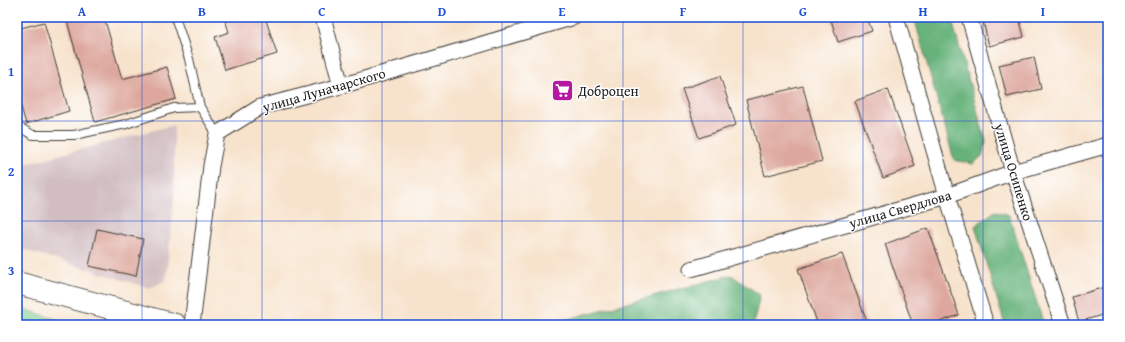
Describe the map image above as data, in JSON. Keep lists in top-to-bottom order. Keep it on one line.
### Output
{"streets":{"street":["улица Луначарского","улица Осипенко","улица Свердлова"]},"crossings":[["улица Осипенко","улица Свердлова"]],"places":{"supermarket":["Доброцен"]},"grid":{"columns":["A","B","C","D","E","F","G","H","I"],"rows":["1","2","3"]}}
